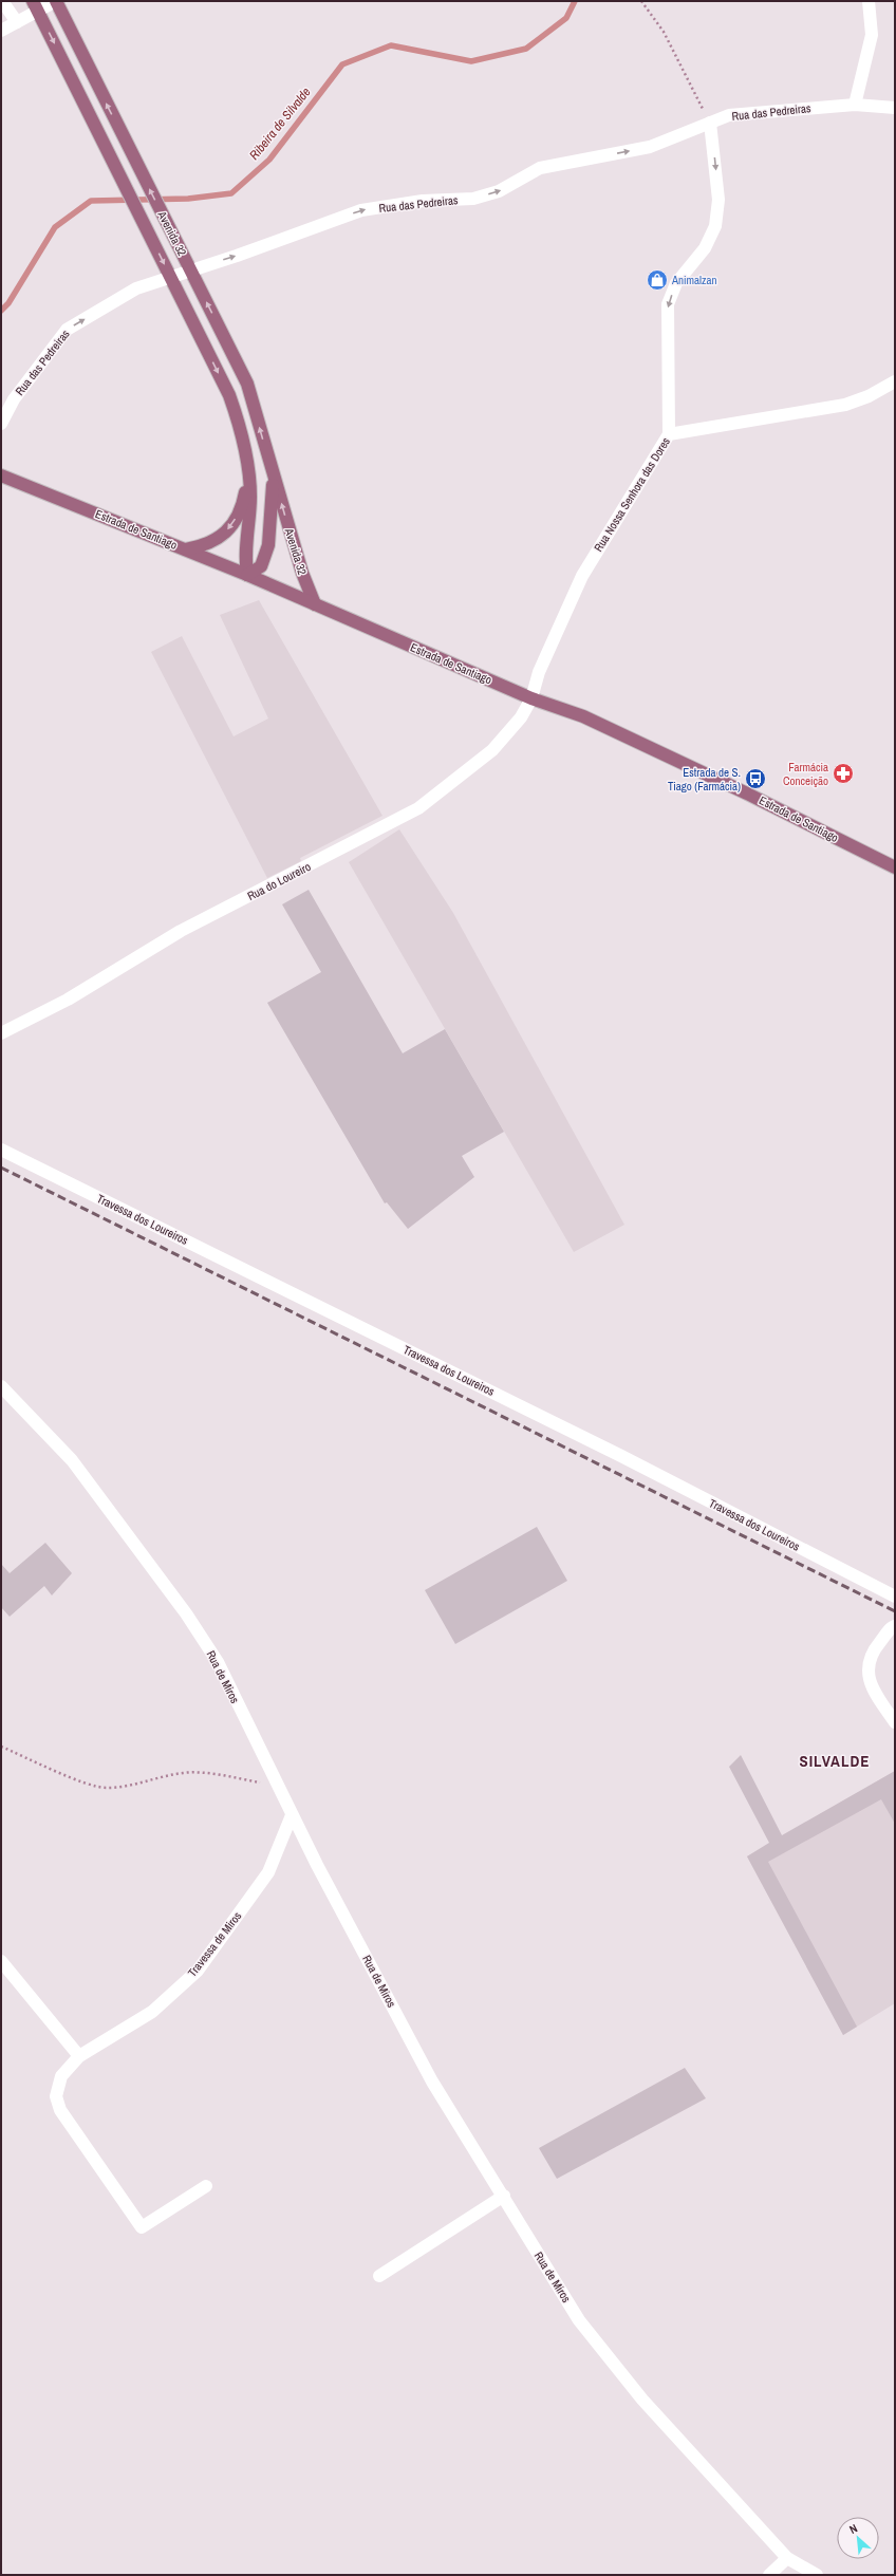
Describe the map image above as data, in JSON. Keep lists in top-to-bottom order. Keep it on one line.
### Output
{"streets":{"main road":["Avenida 32","Estrada de Santiago"],"street":["Rua das Pedreiras","Rua Nossa Senhora das Dores","Rua do Loureiro","Travessa dos Loureiros","Rua de Miros","Travessa de Miros"]},"crossings":[["Rua das Pedreiras","Avenida 32"],["Avenida 32","Estrada de Santiago"],["Rua Nossa Senhora das Dores","Estrada de Santiago"],["Rua Nossa Senhora das Dores","Rua do Loureiro"],["Estrada de Santiago","Rua do Loureiro"],["Rua de Miros","Travessa de Miros"]],"one_way":["Rua das Pedreiras"],"districts":["SILVALDE"],"water":["Ribeira de Silvalde"],"places":{"shop":["Animalzan"],"pharmacy":["Farmácia Conceição"],"bus stop":["Estrada de S. Tiago (Farmácia)"]},"north":"top left"}
